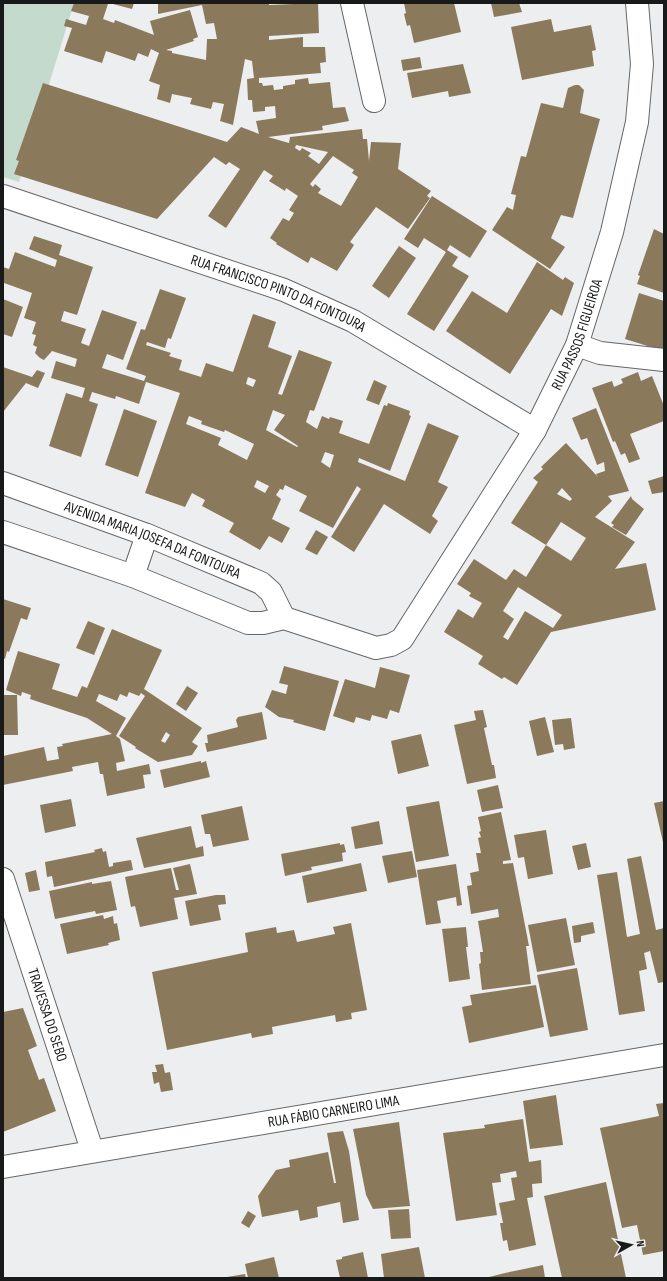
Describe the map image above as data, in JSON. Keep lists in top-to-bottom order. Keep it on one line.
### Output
{"streets":{"street":["RUA FRANCISCO PINTO DA FONTOURA","RUA PASSOS FIGUEIROA","AVENIDA MARIA JOSEFA DA FONTOURA","TRAVESSA DO SEBO","RUA FÁBIO CARNEIRO LIMA"]},"crossings":[["RUA FRANCISCO PINTO DA FONTOURA","RUA PASSOS FIGUEIROA"],["RUA PASSOS FIGUEIROA","AVENIDA MARIA JOSEFA DA FONTOURA"],["TRAVESSA DO SEBO","RUA FÁBIO CARNEIRO LIMA"]],"north":"right"}
